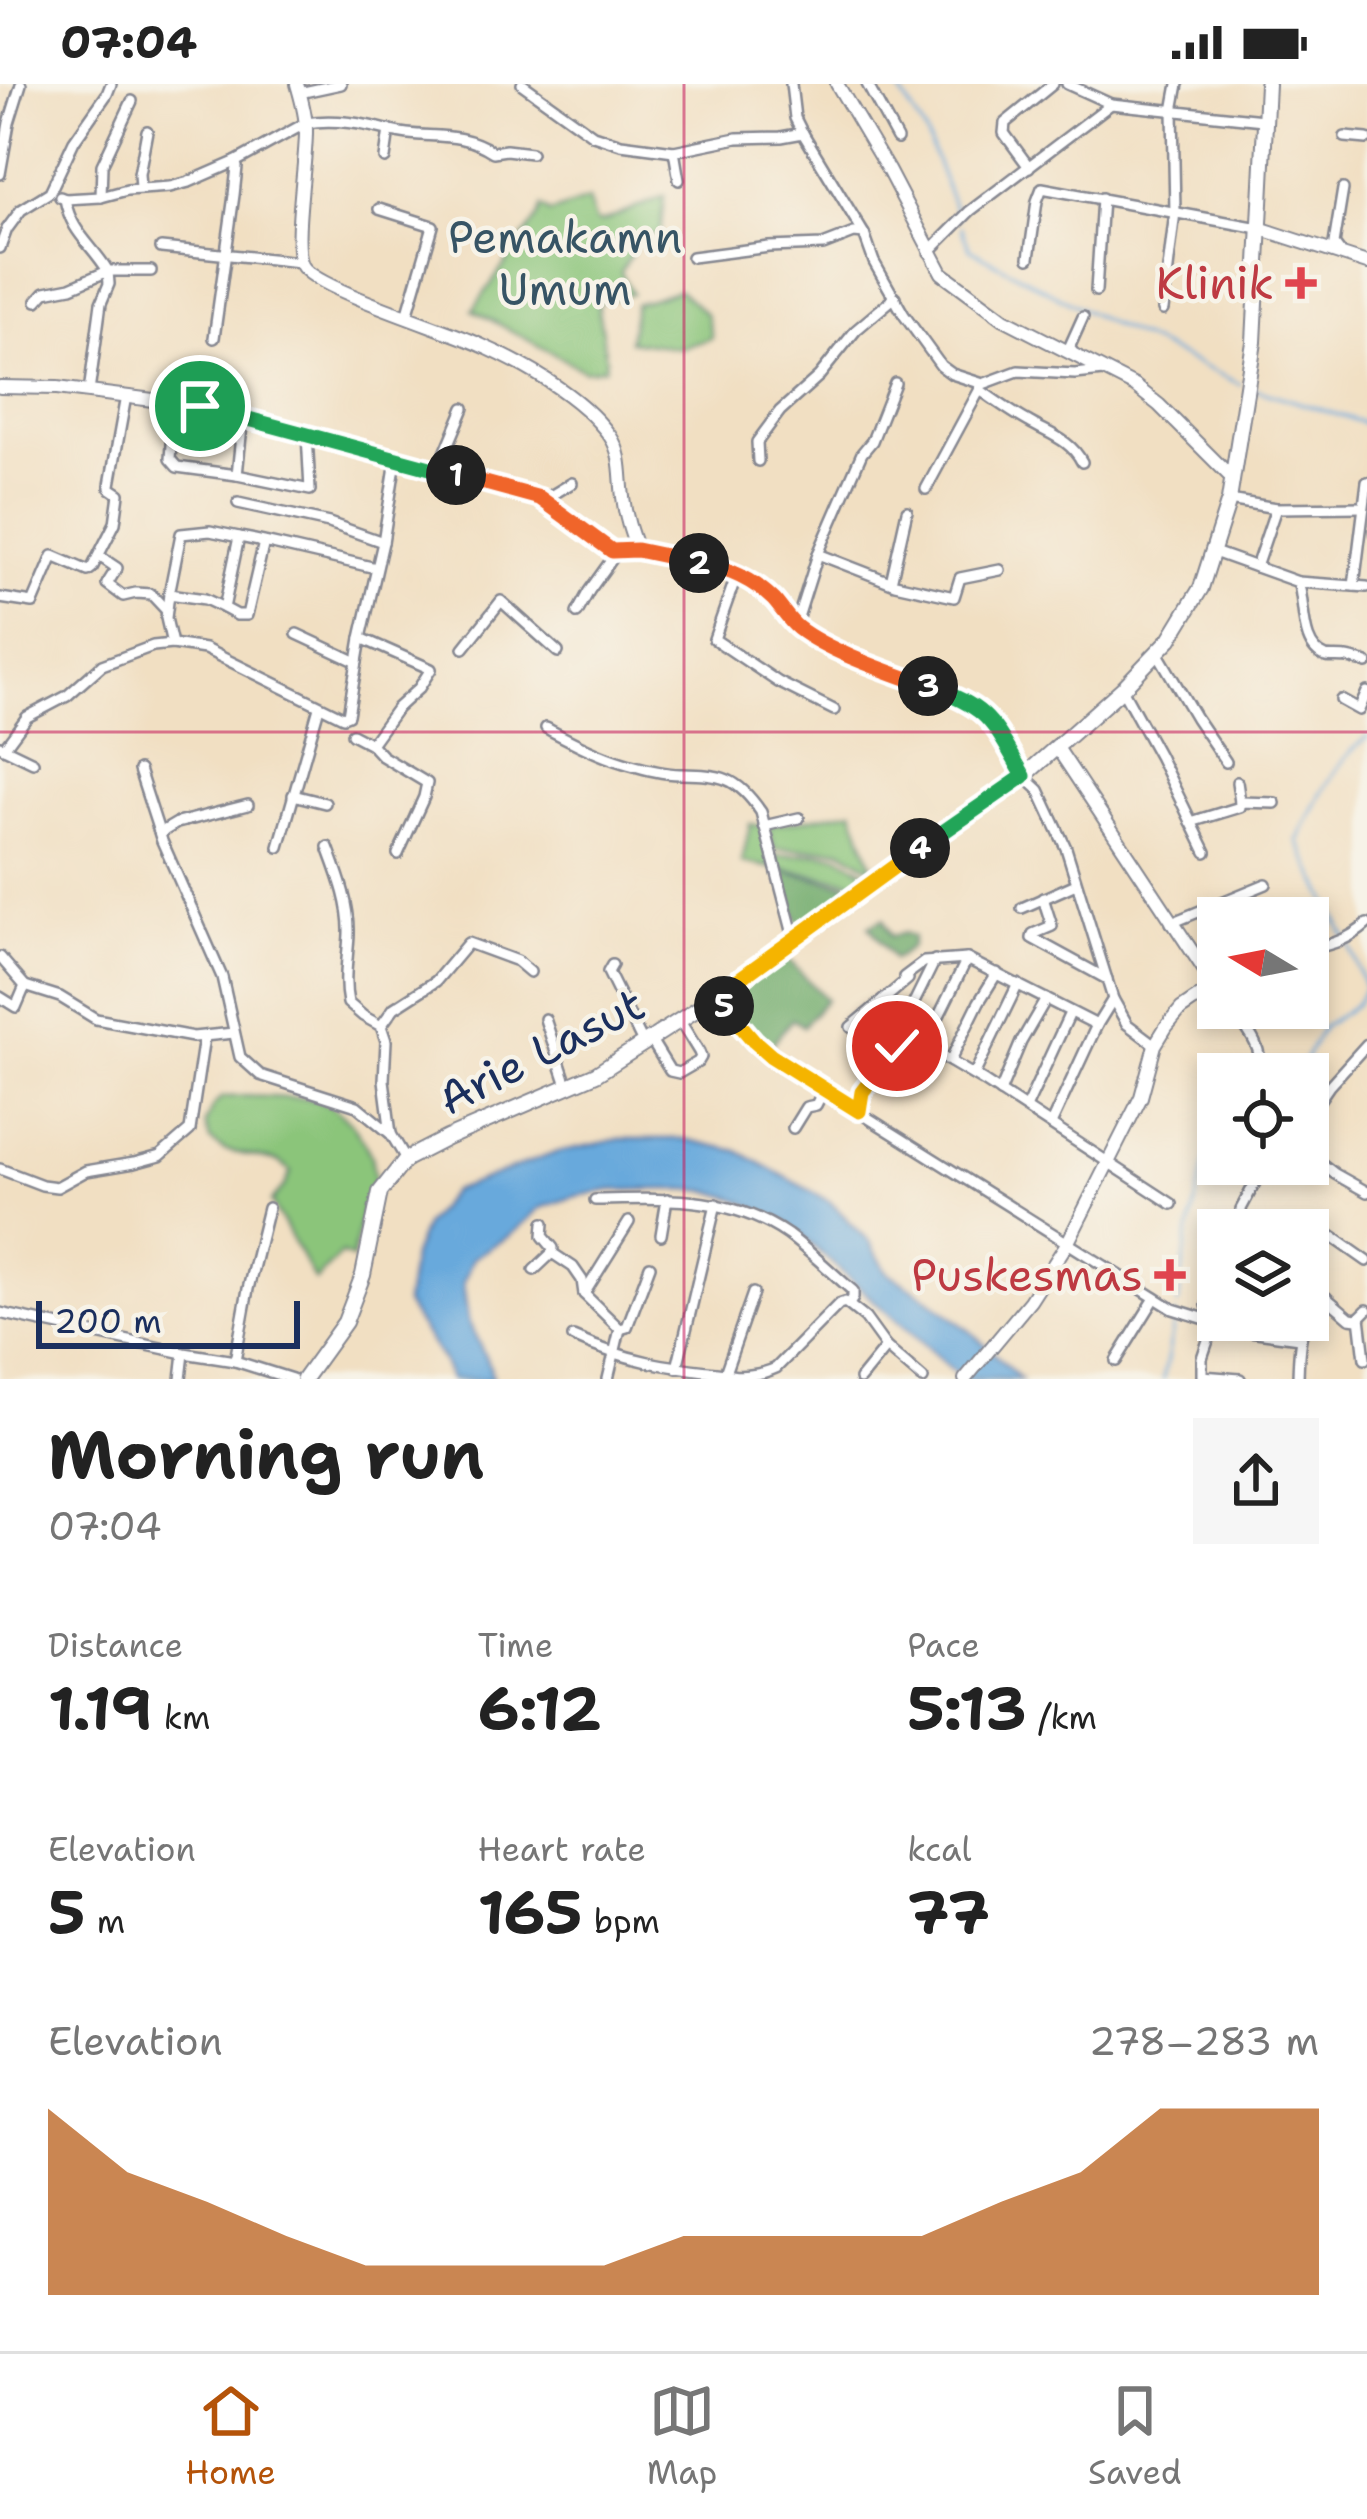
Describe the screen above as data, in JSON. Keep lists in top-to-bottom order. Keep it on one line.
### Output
{"streets":{"main road":["Arie Lasut"]},"parks":["Pemakamn Umum"],"places":{"health":["Klinik","Puskesmas"]},"scale_bar":"200 m","north":"left","page":{"status":"07:04","pins":["1","2","3","4","5"],"scale":"200 m","heading":["Morning run","07:04"],"stats":[["Distance","1.19 km"],["Time","6:12"],["Pace","5:13 /km"],["Elevation","5 m"],["Heart rate","165 bpm"],["kcal","77"]],"chart":["Elevation","278–283 m"],"tabs":["Home","Map","Saved"]}}
